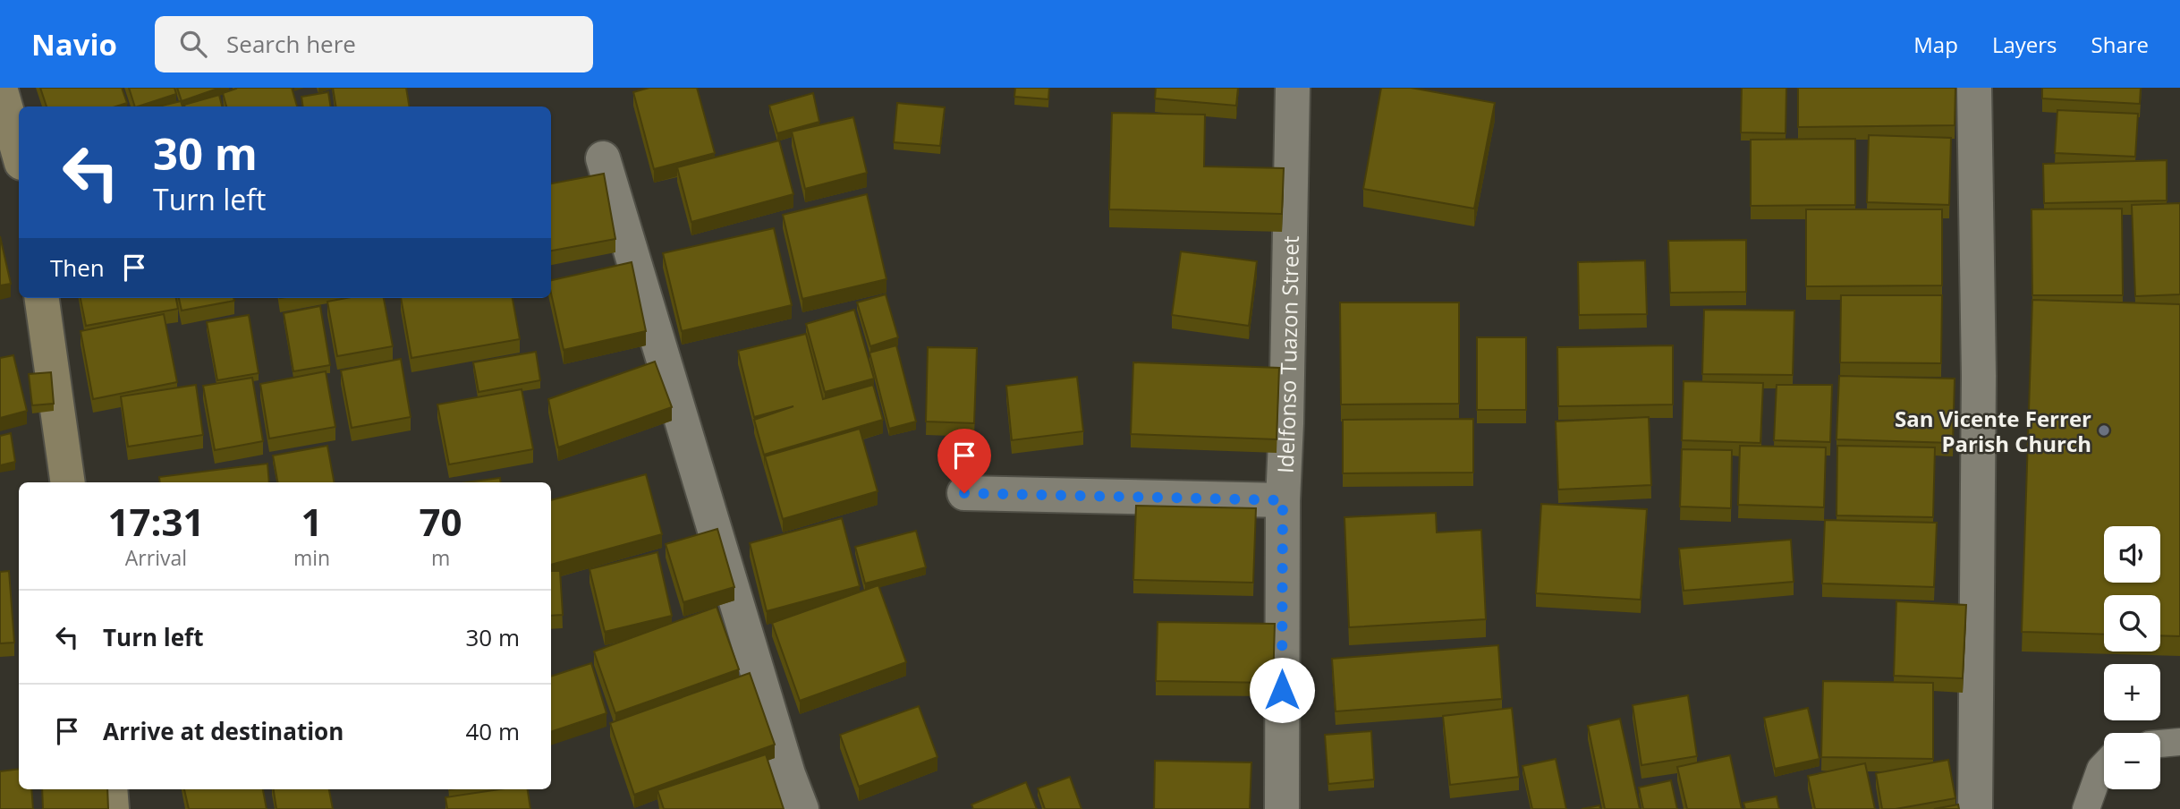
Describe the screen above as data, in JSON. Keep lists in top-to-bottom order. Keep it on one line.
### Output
{"streets":{"street":["Idelfonso Tuazon Street"]},"places":["San Vicente Ferrer Parish Church"],"page":{"header":"Navio","search":"Search here","nav":["Map","Layers","Share"],"turn":["30 m","Turn left"],"then":"Then","eta":["17:31","Arrival","1","min","70","m"],"map_buttons":["+","−"],"list":[{"name":"Turn left","value":"30 m"},{"name":"Arrive at destination","value":"40 m"}]}}
